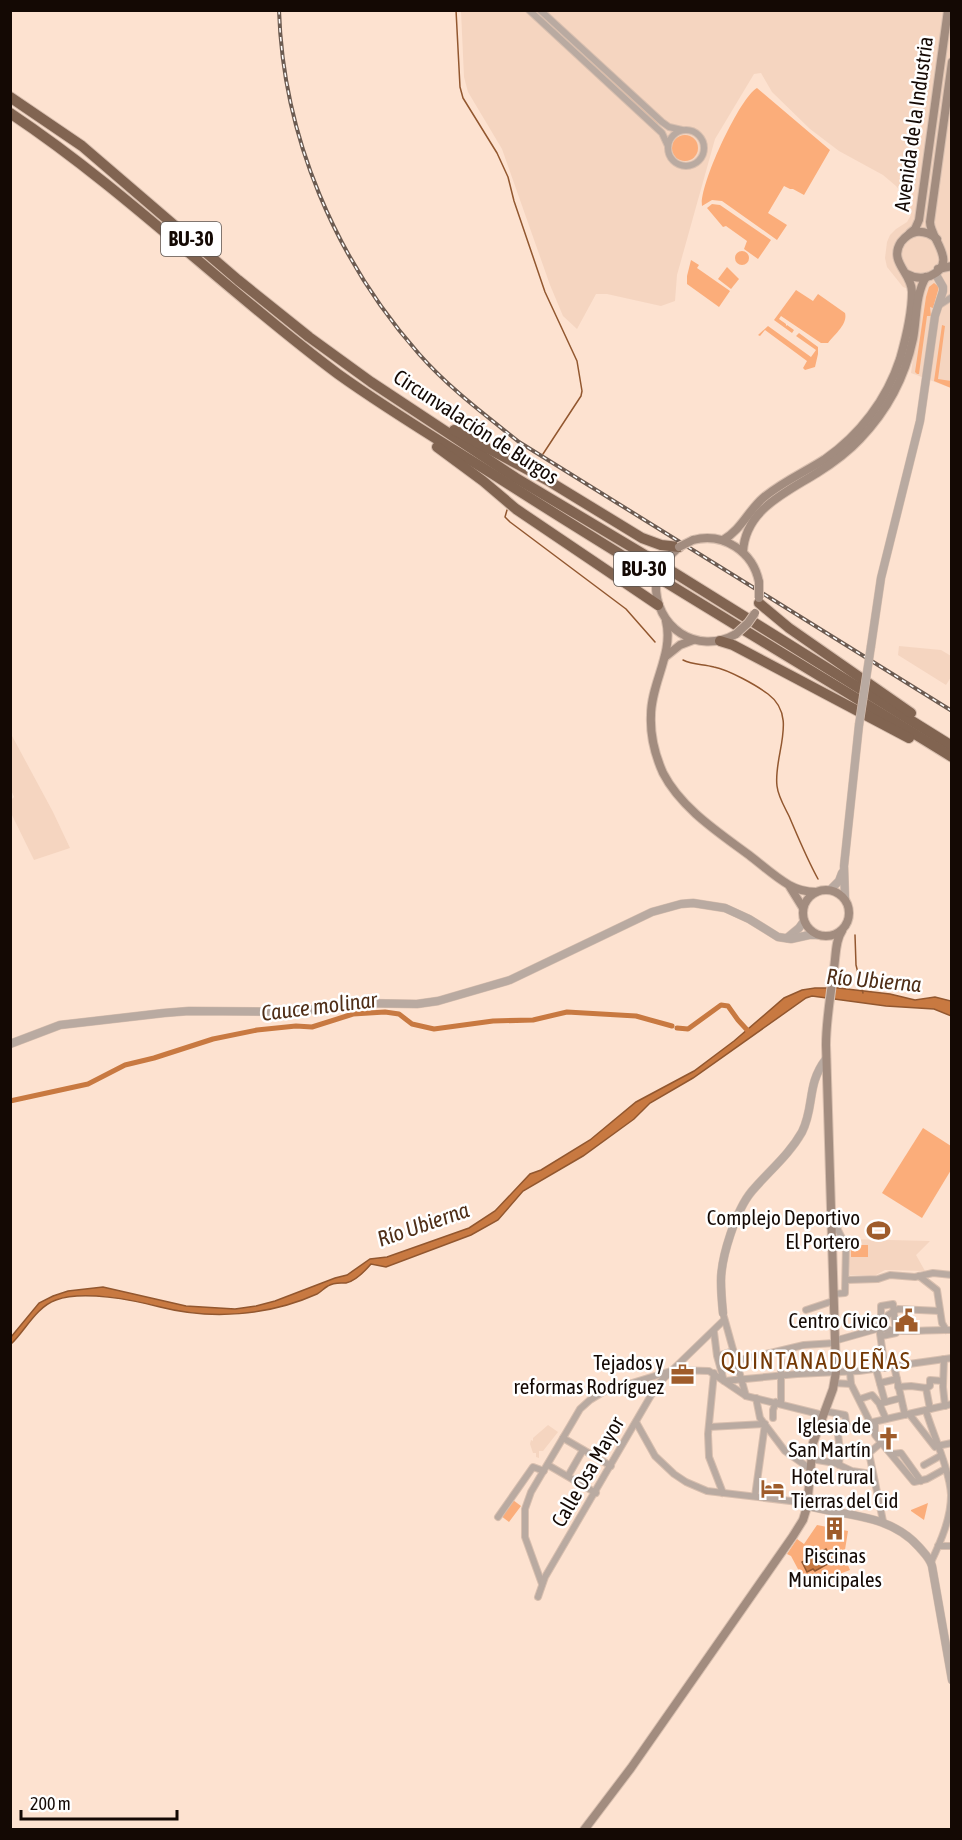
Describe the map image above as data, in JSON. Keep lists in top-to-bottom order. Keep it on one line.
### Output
{"streets":{"highway":["BU-30","Circunvalación de Burgos"],"main road":["Avenida de la Industria"],"street":["Calle Osa Mayor"]},"districts":["QUINTANADUEÑAS"],"water":["Río Ubierna","Cauce molinar"],"places":{"sports":["Complejo Deportivo El Portero"],"public building":["Centro Cívico"],"office":["Tejados y reformas Rodríguez"],"church":["Iglesia de San Martín"],"hotel":["Hotel rural Tierras del Cid"],"building":["Piscinas Municipales"]},"scale_bar":"200 m"}
